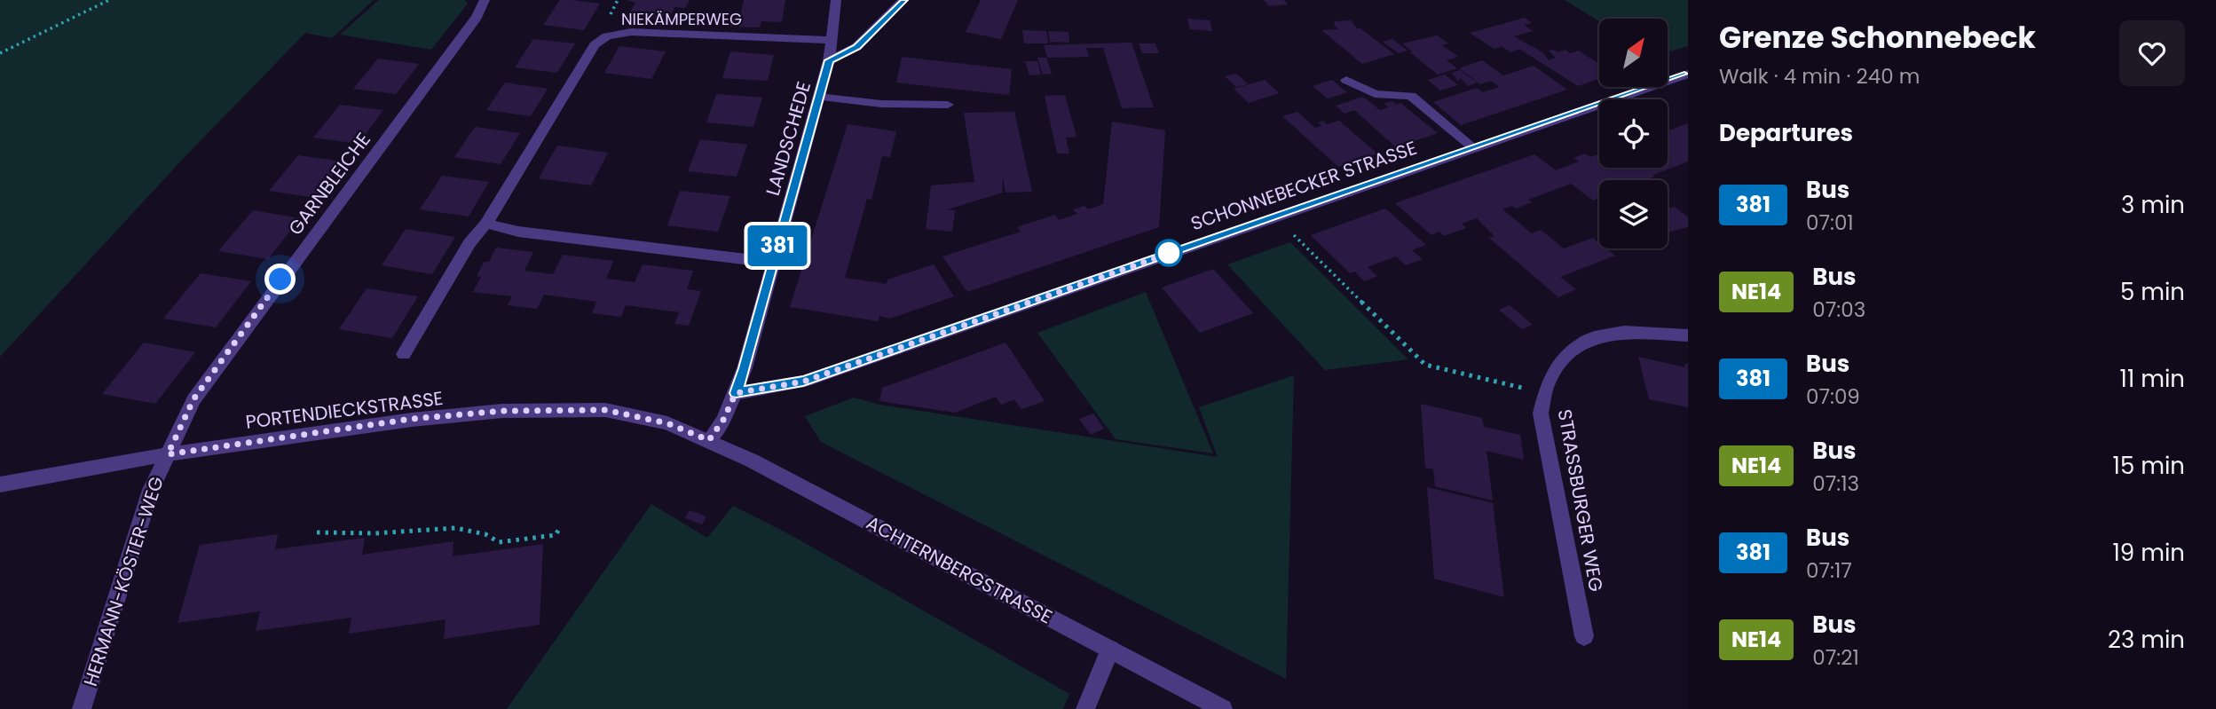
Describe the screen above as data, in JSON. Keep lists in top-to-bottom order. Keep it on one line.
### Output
{"streets":{"street":["NIEKÄMPERWEG","LANDSCHEDE","GARNBLEICHE","SCHONNEBECKER STRASSE","PORTENDIECKSTRASSE","STRASSBURGER WEG","ACHTERNBERGSTRASSE","HERMANN-KÖSTER-WEG"]},"crossings":[["NIEKÄMPERWEG","LANDSCHEDE"],["LANDSCHEDE","SCHONNEBECKER STRASSE"],["GARNBLEICHE","PORTENDIECKSTRASSE"],["GARNBLEICHE","HERMANN-KÖSTER-WEG"],["PORTENDIECKSTRASSE","ACHTERNBERGSTRASSE"],["PORTENDIECKSTRASSE","HERMANN-KÖSTER-WEG"]],"lines":["bus line 381"],"north":"top right","page":{"on_map":"381","heading":[["Grenze Schonnebeck","Walk · 4 min · 240 m"],"Departures"],"list":[{"mark":"381","name":"Bus","note":"07:01","value":"3 min"},{"mark":"NE14","name":"Bus","note":"07:03","value":"5 min"},{"mark":"381","name":"Bus","note":"07:09","value":"11 min"},{"mark":"NE14","name":"Bus","note":"07:13","value":"15 min"},{"mark":"381","name":"Bus","note":"07:17","value":"19 min"},{"mark":"NE14","name":"Bus","note":"07:21","value":"23 min"}]}}
